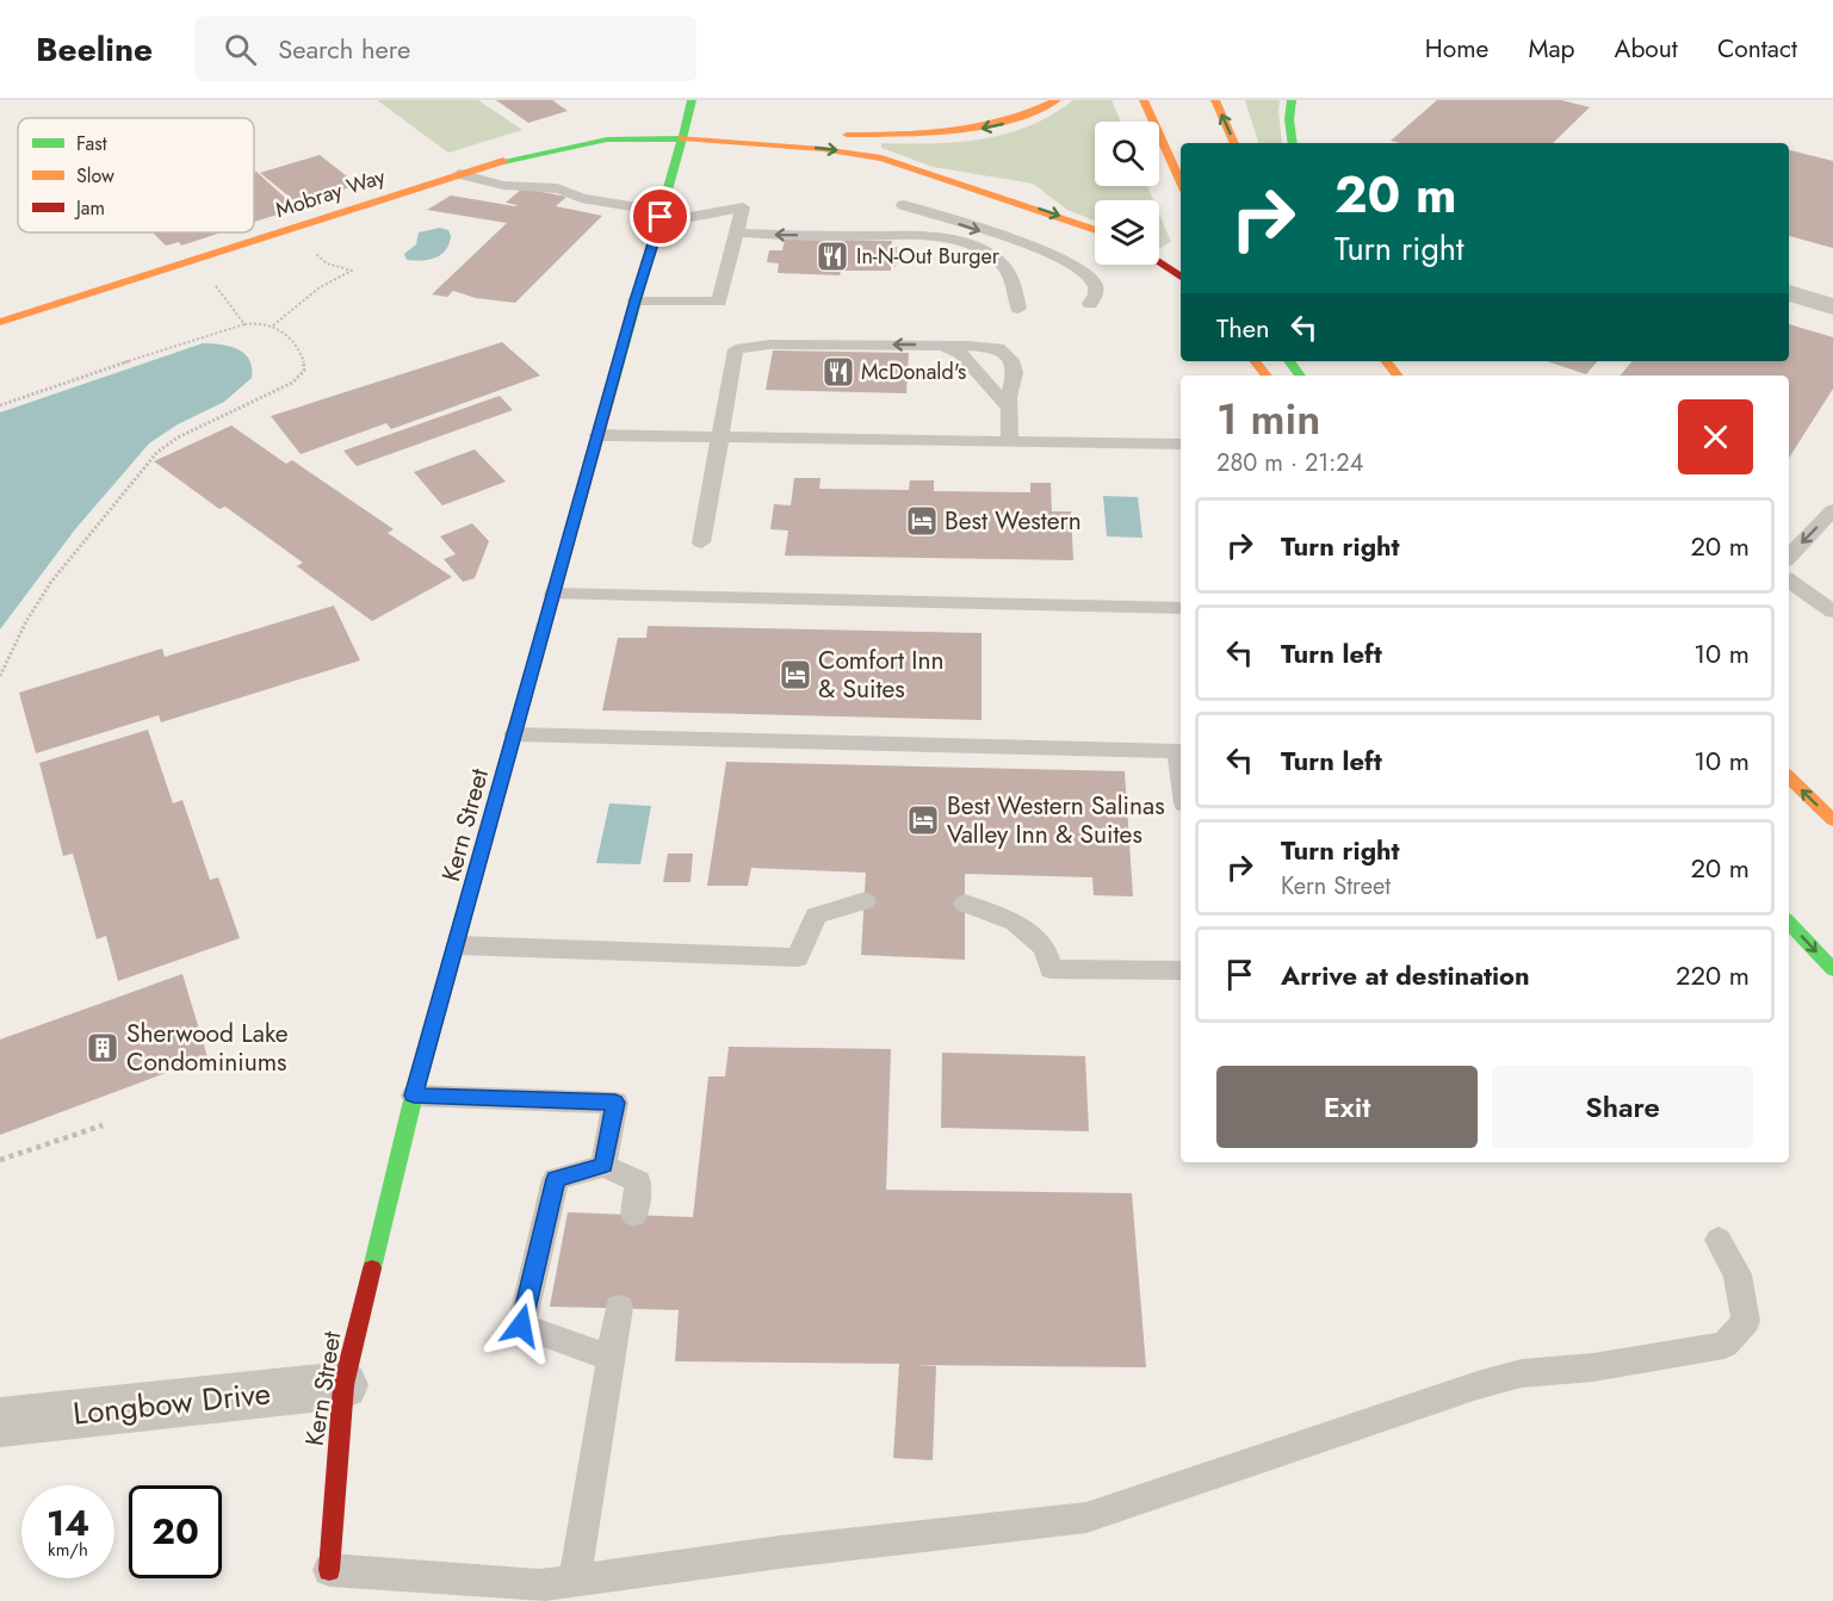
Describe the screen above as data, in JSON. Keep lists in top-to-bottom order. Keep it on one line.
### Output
{"streets":{"main road":["Mobray Way","Kern Street"],"street":["Longbow Drive"]},"crossings":[["Mobray Way","Kern Street"],["Kern Street","Longbow Drive"]],"places":{"restaurant":["In-N-Out Burger","McDonald's"],"hotel":["Best Western","Comfort Inn & Suites","Best Western Salinas Valley Inn & Suites"],"building":["Sherwood Lake Condominiums"]},"legend":["Fast","Slow","Jam"],"page":{"header":"Beeline","search":"Search here","nav":["Home","Map","About","Contact"],"turn":["20 m","Turn right"],"then":"Then","heading":["1 min","280 m · 21:24"],"list":[{"name":"Turn right","value":"20 m"},{"name":"Turn left","value":"10 m"},{"name":"Turn left","value":"10 m"},{"name":"Turn right","note":"Kern Street","value":"20 m"},{"name":"Arrive at destination","value":"220 m"}],"buttons":["Exit","Share"],"speed":"14 km/h","limit":"20"}}
